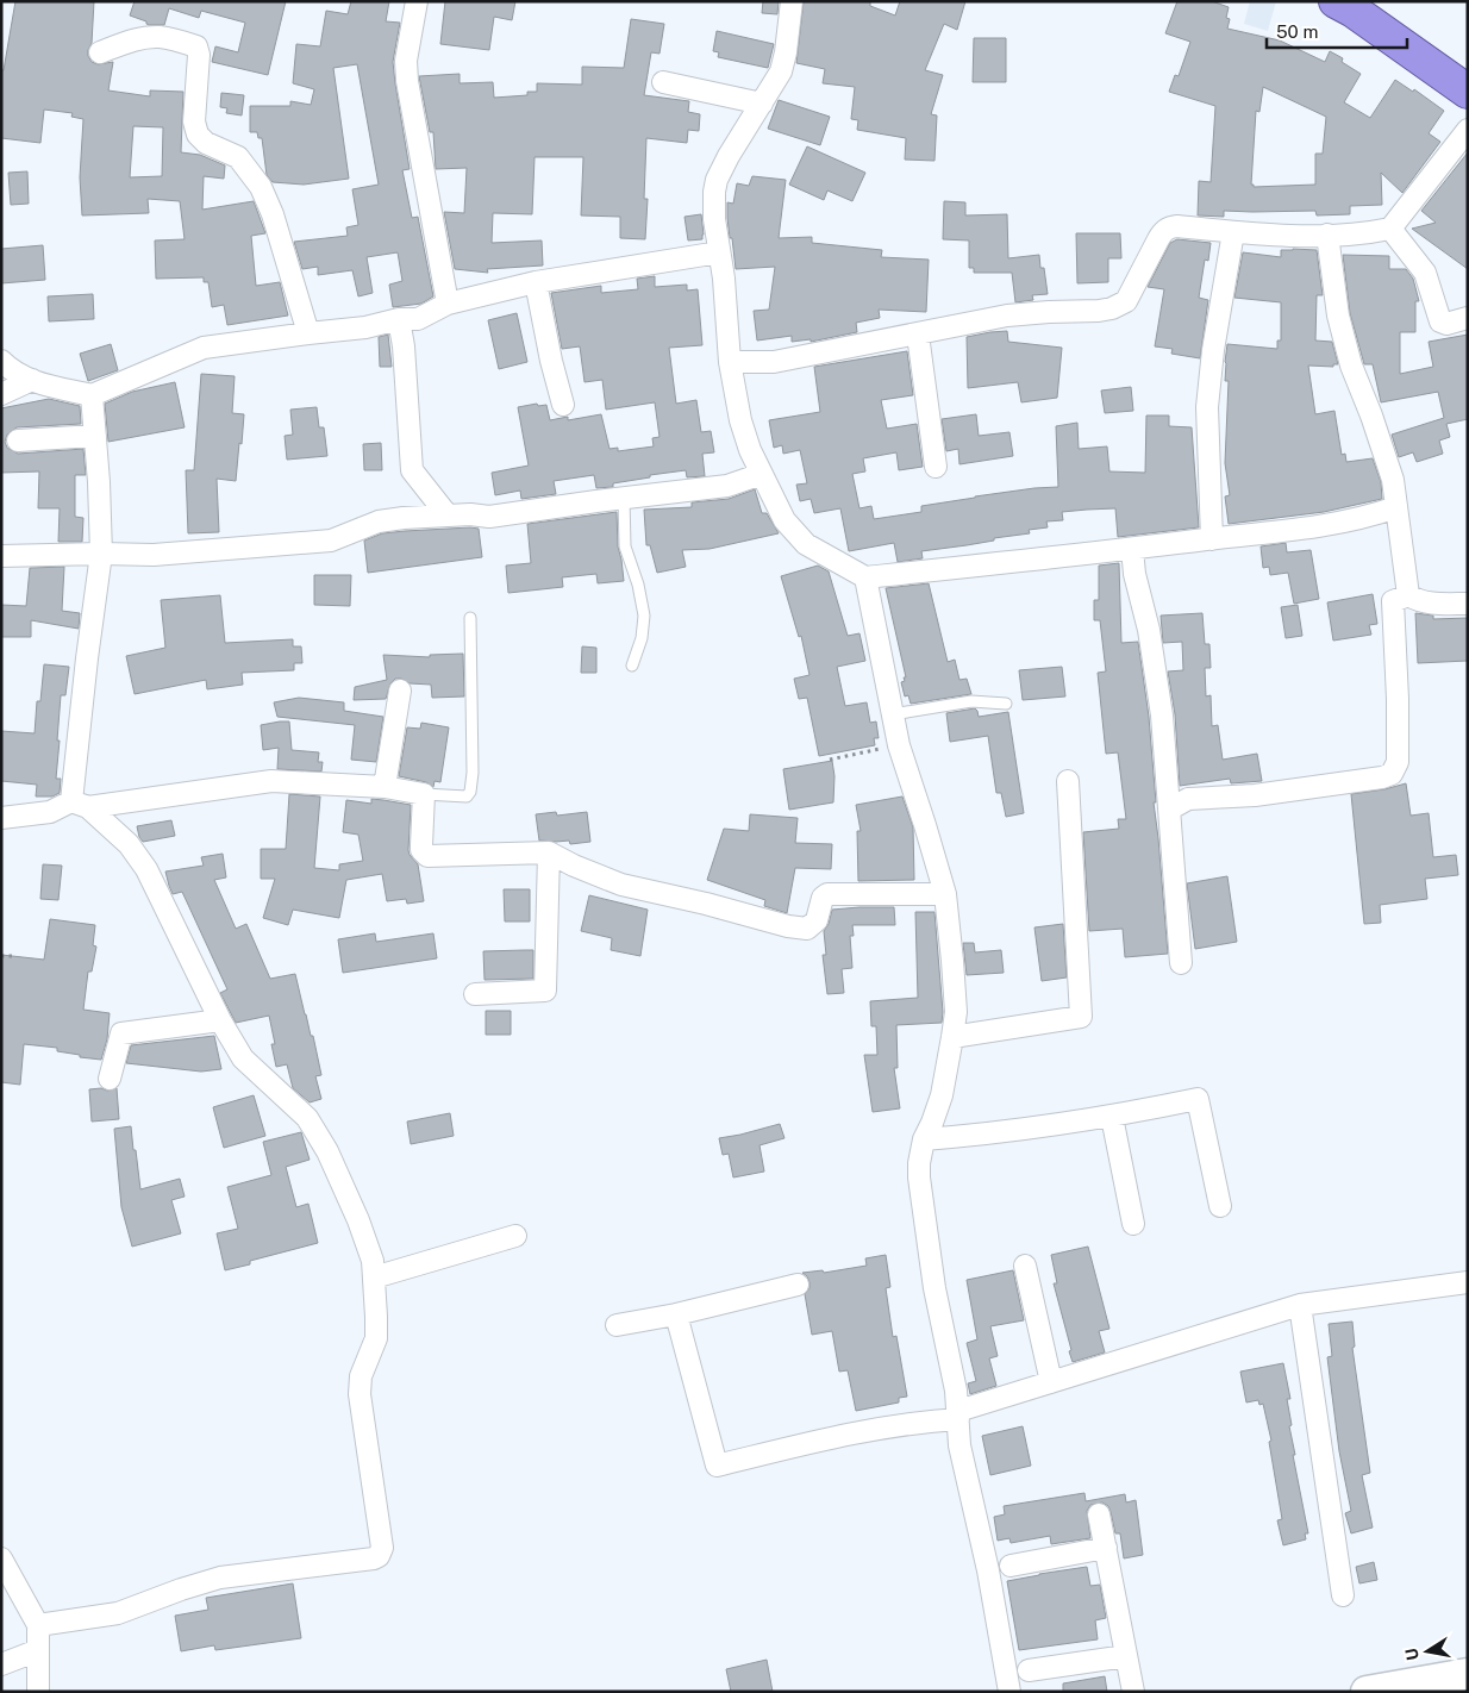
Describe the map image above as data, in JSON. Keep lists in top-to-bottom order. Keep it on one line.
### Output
{"scale_bar":"50 m","north":"left"}
